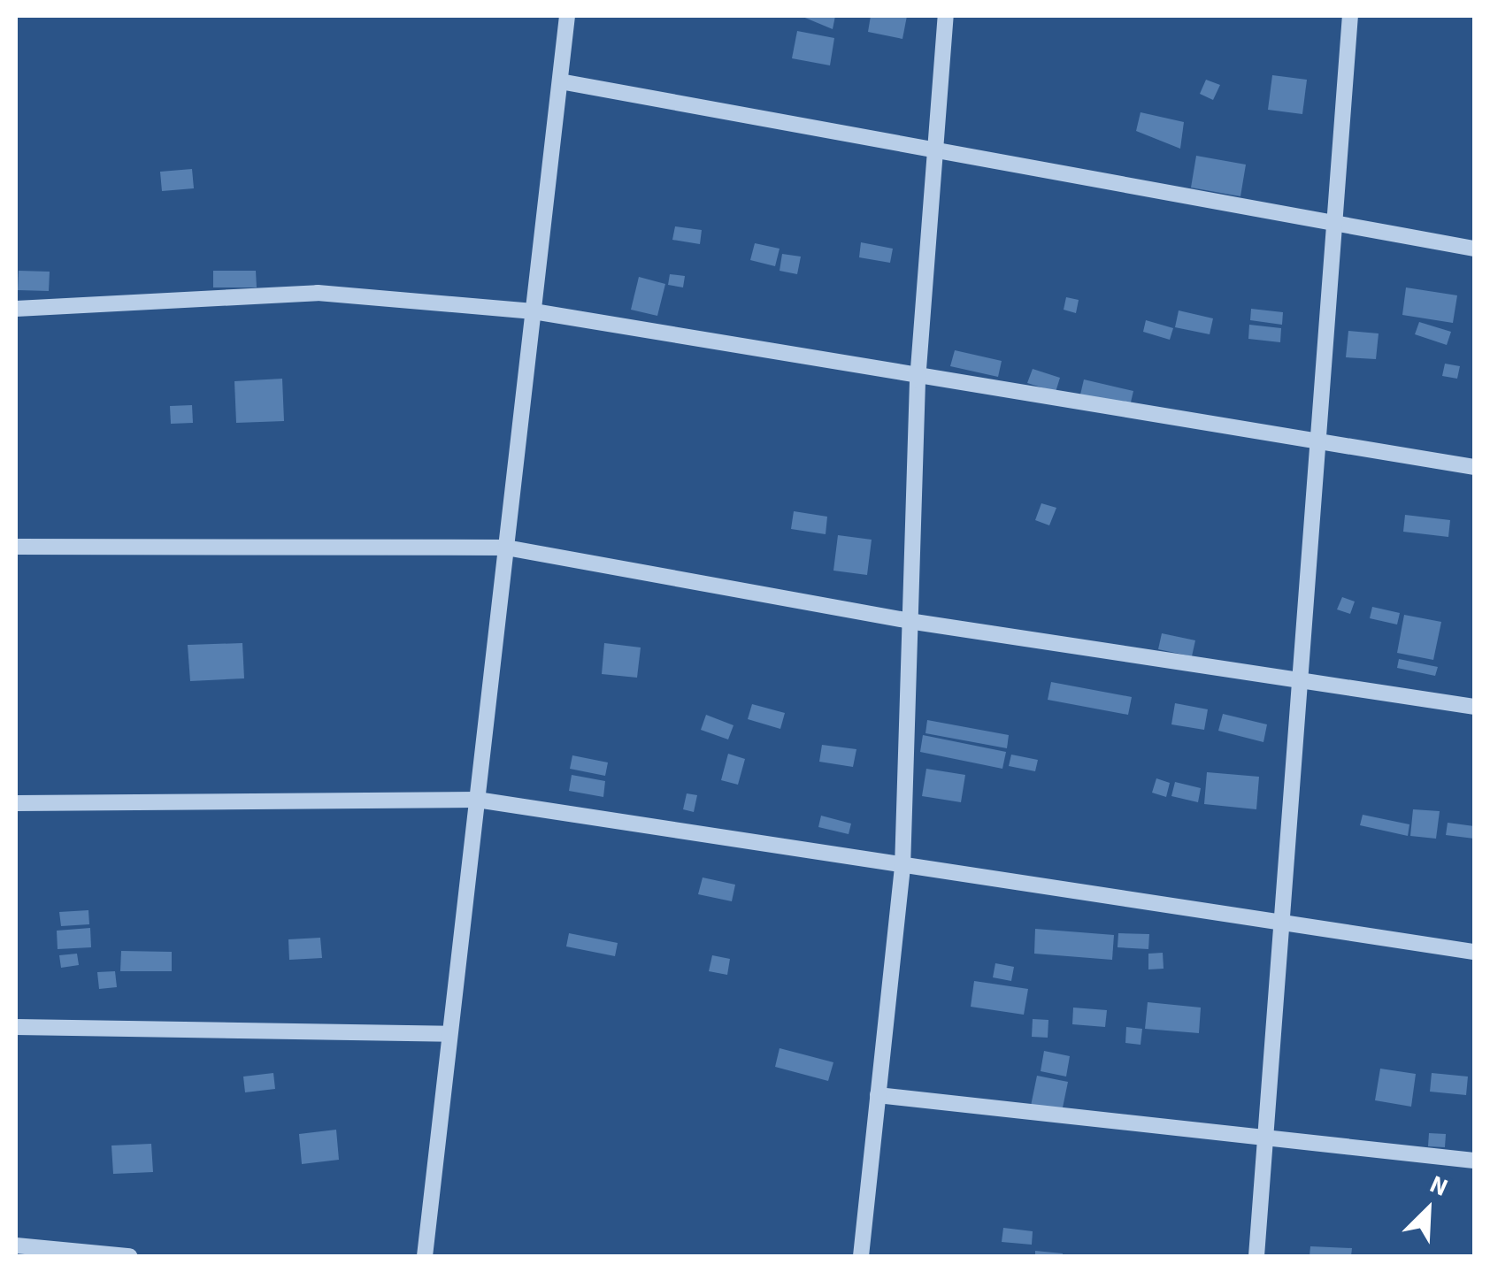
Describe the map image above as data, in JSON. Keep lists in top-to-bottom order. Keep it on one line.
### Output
{"north":"top right"}
